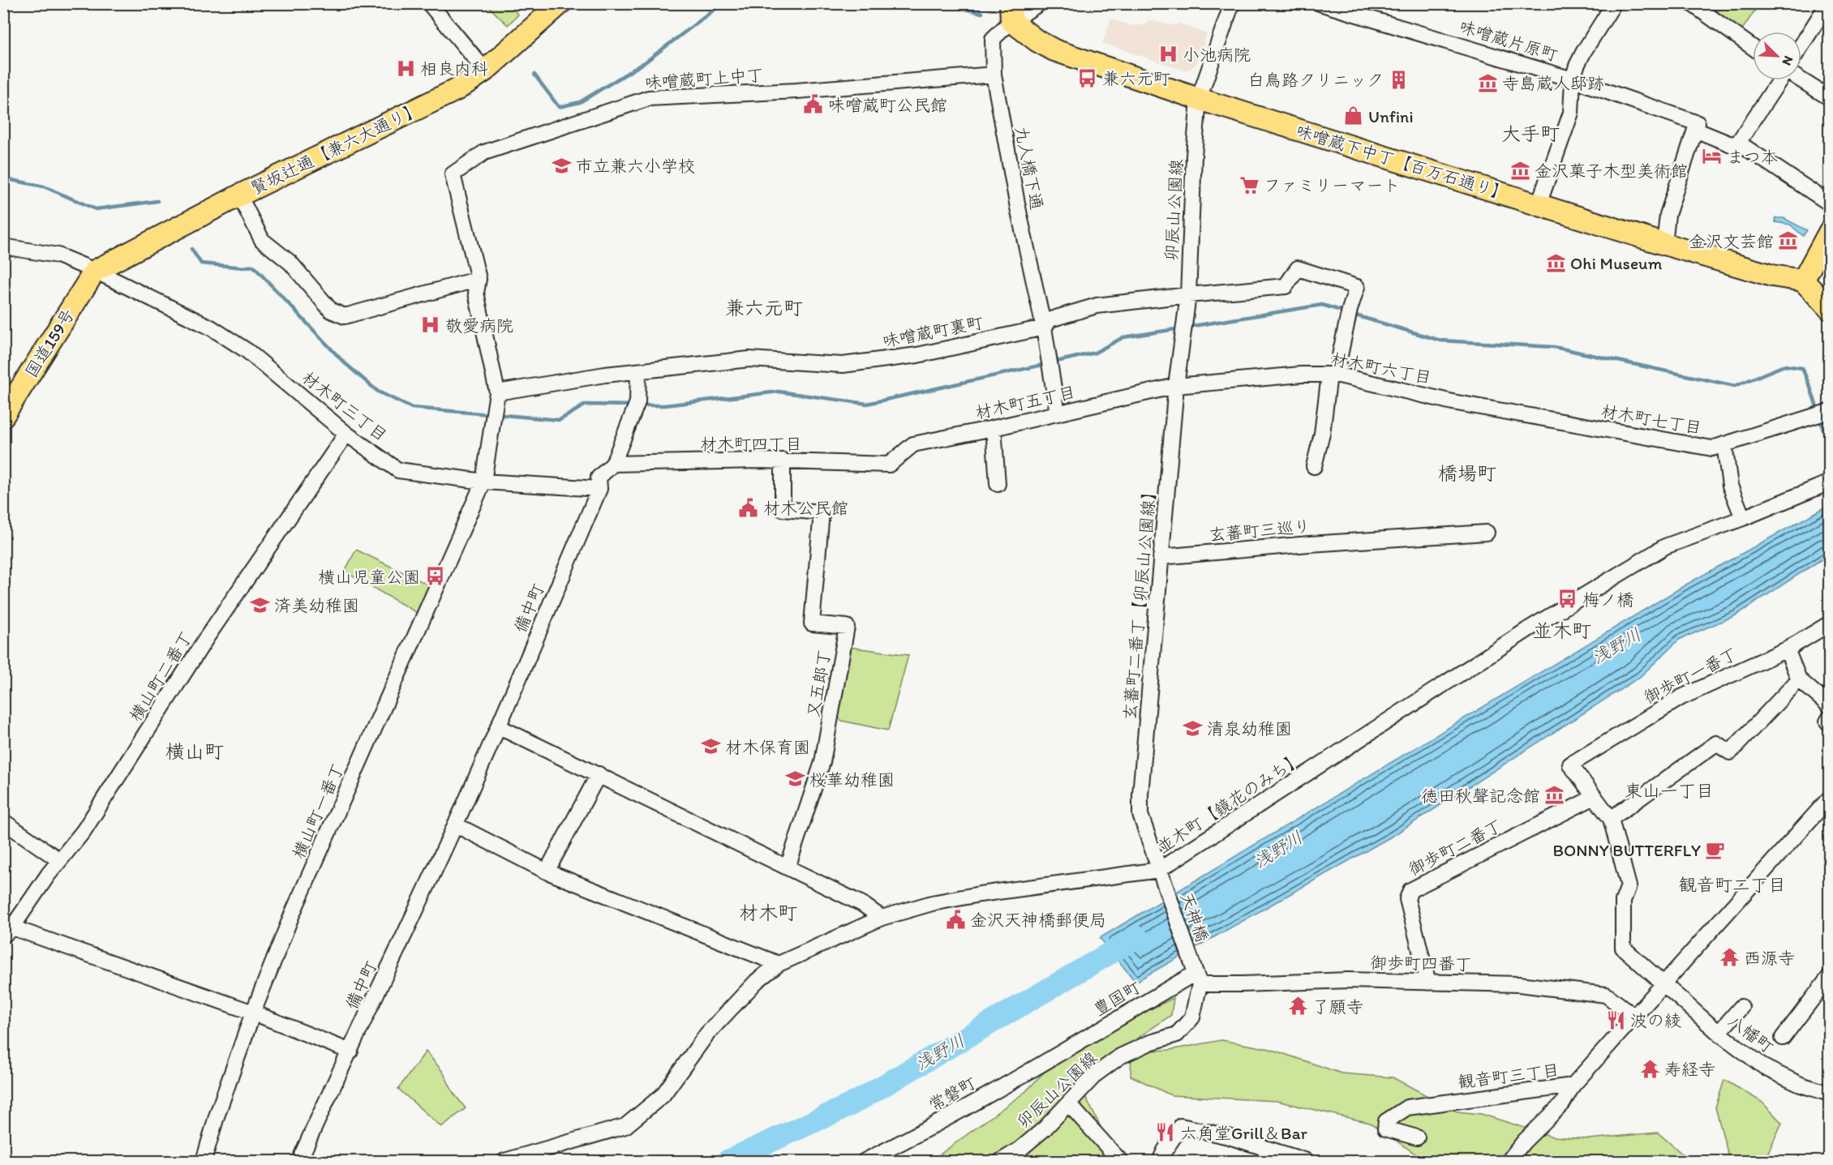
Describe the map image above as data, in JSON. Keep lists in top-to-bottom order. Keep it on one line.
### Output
{"streets":{"highway":["賢坂辻通【兼六大通り】","味噌蔵下中丁【百万石通り】","国道159号"],"street":["味噌蔵片原町","味噌蔵町上中丁","九人橋下通","卯辰山公園線","味噌蔵町裏町","材木町六丁目","材木町五丁目","材木町三丁目","材木町七丁目","材木町四丁目","玄蕃町三巡り","玄蕃町二番丁【卯辰山公園線】","備中町","御歩町一番丁","横山町二番丁","又五郎丁","並木町【鏡花のみち】","横山町一番丁","御歩町二番丁","天神橋","御歩町四番丁","豊国町","八幡町","観音町三丁目","常磐町"]},"crossings":[["味噌蔵町上中丁","九人橋下通"],["賢坂辻通【兼六大通り】","国道159号"],["賢坂辻通【兼六大通り】","材木町三丁目"],["味噌蔵下中丁【百万石通り】","九人橋下通"],["味噌蔵下中丁【百万石通り】","卯辰山公園線"],["九人橋下通","味噌蔵町裏町"],["九人橋下通","材木町五丁目"],["卯辰山公園線","味噌蔵町裏町"],["卯辰山公園線","玄蕃町二番丁【卯辰山公園線】"],["卯辰山公園線","天神橋"],["卯辰山公園線","御歩町四番丁"],["卯辰山公園線","豊国町"],["味噌蔵町裏町","材木町六丁目"],["味噌蔵町裏町","備中町"],["味噌蔵町裏町","横山町一番丁"],["国道159号","材木町三丁目"],["材木町六丁目","材木町五丁目"],["材木町六丁目","材木町七丁目"],["材木町六丁目","玄蕃町二番丁【卯辰山公園線】"],["材木町五丁目","材木町四丁目"],["材木町五丁目","玄蕃町二番丁【卯辰山公園線】"],["材木町三丁目","備中町"],["材木町三丁目","横山町二番丁"],["材木町三丁目","横山町一番丁"],["材木町四丁目","備中町"],["材木町四丁目","又五郎丁"],["玄蕃町三巡り","玄蕃町二番丁【卯辰山公園線】"],["玄蕃町二番丁【卯辰山公園線】","並木町【鏡花のみち】"],["玄蕃町二番丁【卯辰山公園線】","天神橋"],["御歩町一番丁","御歩町二番丁"],["並木町【鏡花のみち】","天神橋"],["御歩町二番丁","御歩町四番丁"],["天神橋","御歩町四番丁"],["天神橋","豊国町"],["御歩町四番丁","豊国町"],["御歩町四番丁","観音町三丁目"],["豊国町","常磐町"],["八幡町","観音町三丁目"]],"districts":["大手町","兼六元町","橋場町","並木町","横山町","東山一丁目","観音町二丁目","材木町"],"water":["浅野川"],"places":{"hospital":["小池病院","相良内科","敬愛病院"],"bus stop":["兼六元町","横山児童公園","梅ノ橋"],"building":["白鳥路クリニック"],"museum":["寺島蔵人邸跡","金沢菓子木型美術館","金沢文芸館","Ohi Museum","徳田秋聲記念館"],"public building":["味噌蔵町公民館","材木公民館","金沢天神橋郵便局"],"shop":["Unfini"],"hotel":["まつ本"],"school or university":["市立兼六小学校","済美幼稚園","清泉幼稚園","材木保育園","桜華幼稚園"],"supermarket":["ファミリーマート"],"cafe":["BONNY BUTTERFLY"],"temple":["西源寺","了願寺","寿経寺"],"restaurant":["波の綾","六角堂Grill＆Bar"]},"north":"bottom right"}
